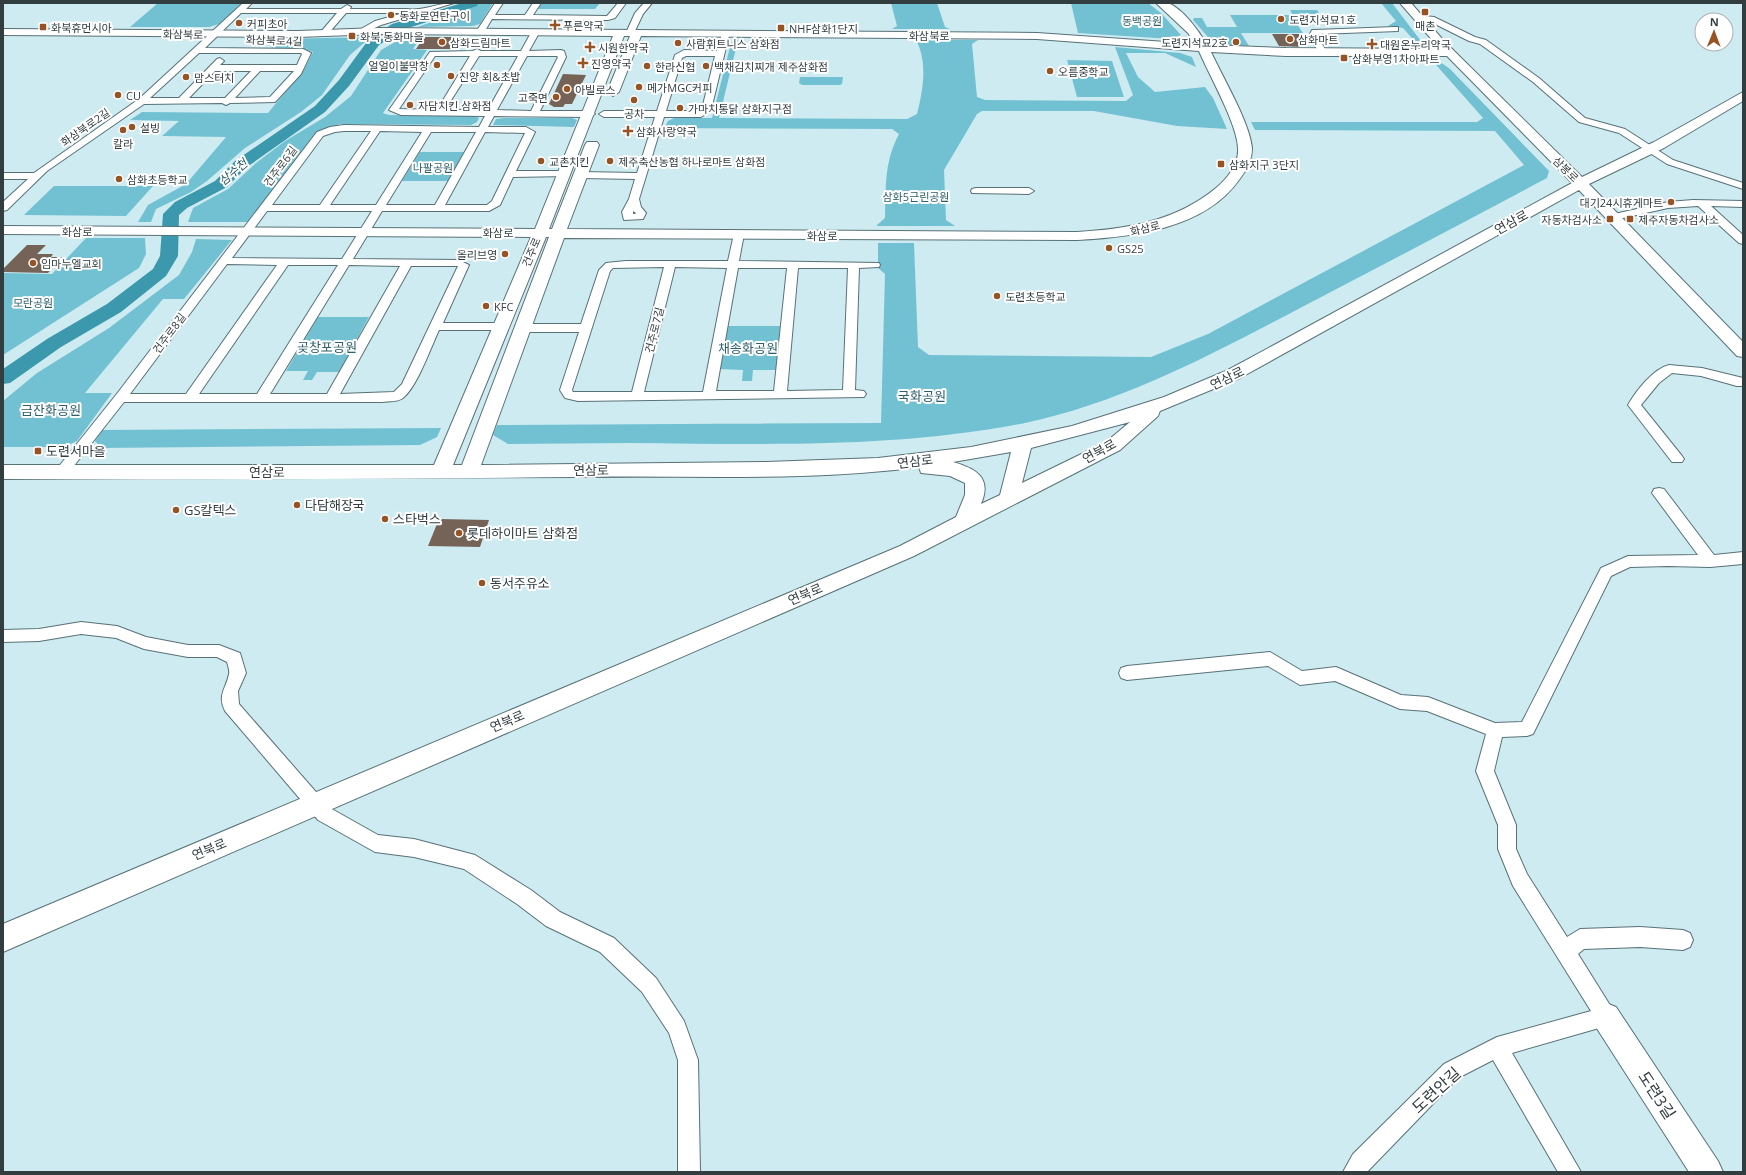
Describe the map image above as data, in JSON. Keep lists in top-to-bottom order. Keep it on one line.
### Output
{"streets":{"street":["화삼북로","화삼북로4길","화삼북로2길","건주로6길","삼봉로","연삼로","화삼로","건주로","건주로7길","건주로8길","연북로","도련안길","도련3길"]},"crossings":[["화삼북로","화삼북로2길"],["화삼북로","삼봉로"],["화삼북로","화삼로"],["화삼북로","건주로"],["화삼북로4길","화삼북로2길"],["건주로6길","건주로8길"],["삼봉로","연삼로"],["연삼로","건주로"],["연삼로","건주로8길"],["연삼로","연북로"],["화삼로","건주로"],["화삼로","건주로8길"],["도련안길","도련3길"]],"water":["삼수천"],"parks":["동백공원","나팔공원","삼화5근린공원","모란공원","곶창포공원","채송화공원","국화공원","금잔화공원"],"places":{"transit":["매촌","화북휴먼시아","NHF삼화1단지","화북 동화마을","삼화부영1차아파트","삼화지구 3단지","자동차검사소","제주자동차검사소","도련서마을"],"other":["동화로연탄구이","도련지석묘1호","커피초아","삼화마트","삼화드림마트","도련지석묘2호","사람휘트니스 삼화점","얼얼이불막창","한라신협","백채김치찌개 제주삼화점","오름중학교","진양 회&초밥","맘스터치","메가MGC커피","아빌로스","CU","고죽면","공차","자담치킨 삼화점","가마치통닭 삼화지구점","설빙","칼라","교촌치킨","제주축산농협 하나로마트 삼화점","삼화초등학교","대기24시휴게마트","GS25","올리브영","임마누엘교회","도련초등학교","KFC","다담해장국","GS칼텍스","스타벅스","롯데하이마트 삼화점","동서주유소"],"health":["푸른약국","대원온누리약국","시원한약국","진영약국","삼화사랑약국"]},"north":"top"}
